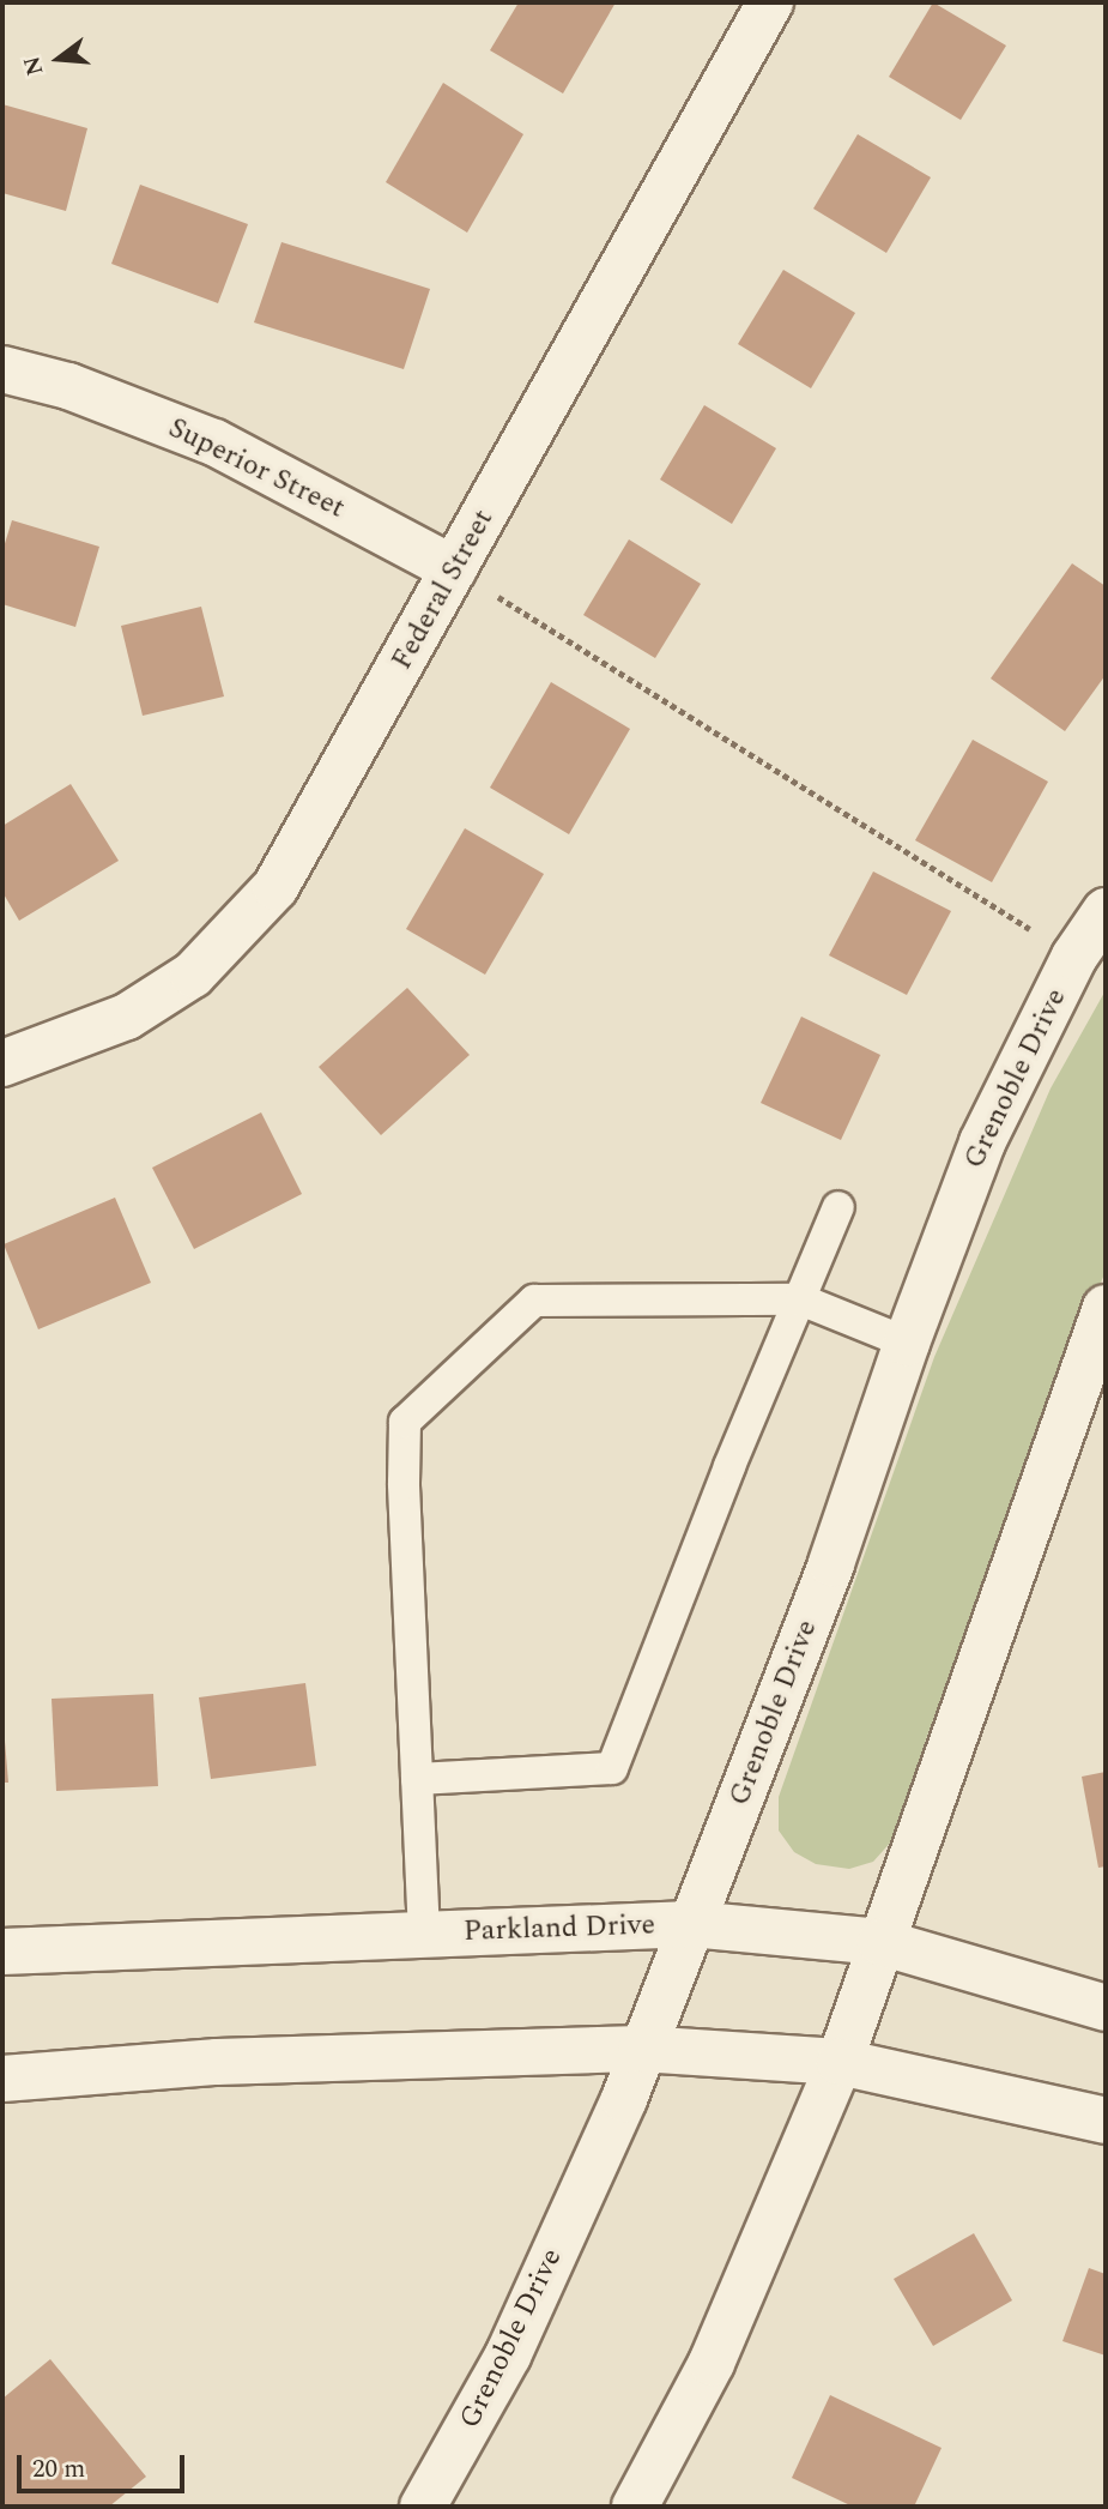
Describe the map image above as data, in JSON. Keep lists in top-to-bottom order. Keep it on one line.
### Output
{"streets":{"street":["Superior Street","Federal Street","Grenoble Drive","Parkland Drive"]},"crossings":[["Superior Street","Federal Street"],["Grenoble Drive","Parkland Drive"]],"scale_bar":"20 m","north":"left"}
